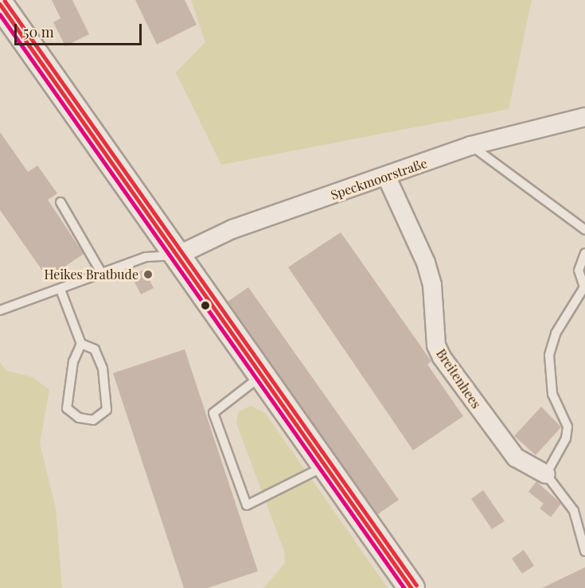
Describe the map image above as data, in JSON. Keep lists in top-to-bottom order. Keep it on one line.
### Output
{"streets":{"street":["Speckmoorstraße","Breitenhees"]},"crossings":[["Speckmoorstraße","Breitenhees"]],"places":["Heikes Bratbude"],"scale_bar":"50 m"}
